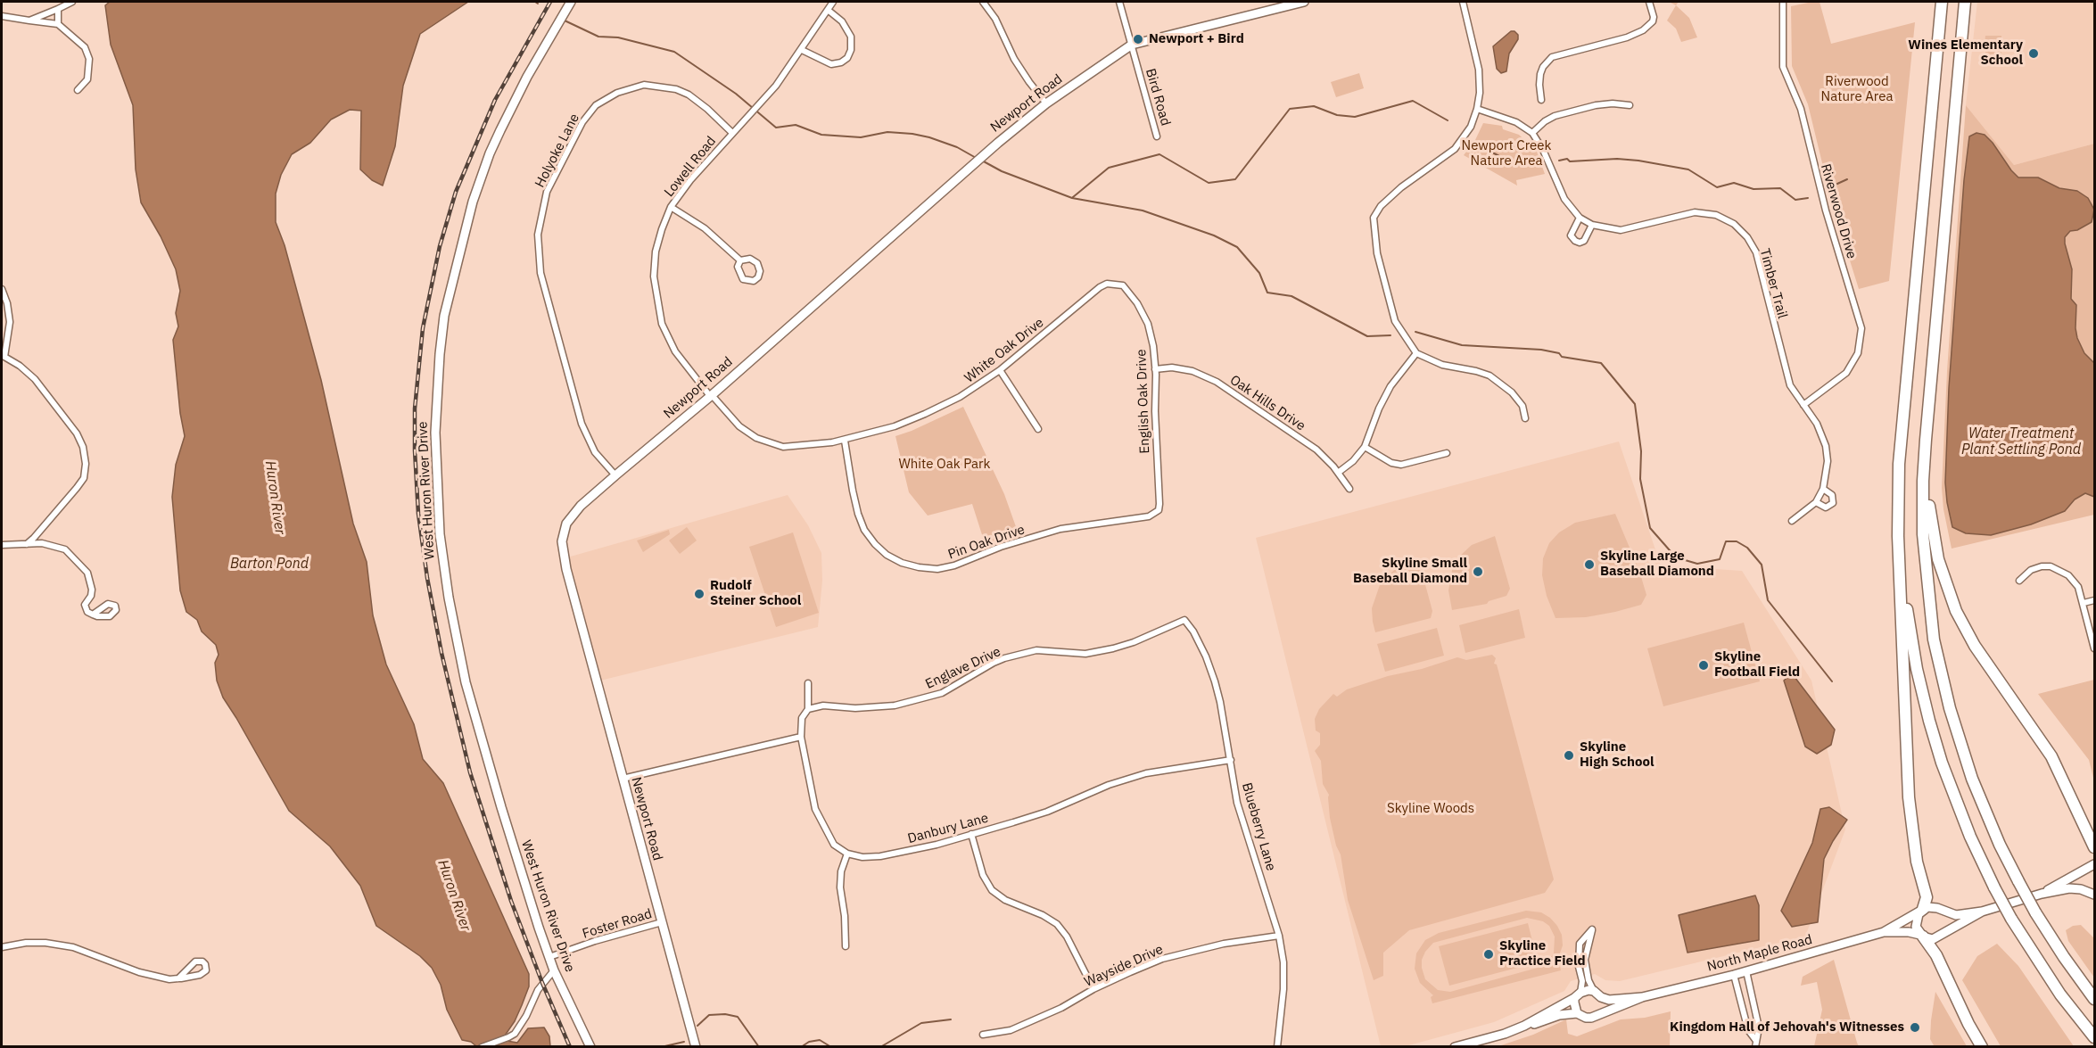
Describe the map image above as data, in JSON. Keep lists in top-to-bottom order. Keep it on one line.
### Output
{"streets":{"street":["Bird Road","Newport Road","Holyoke Lane","Lowell Road","Riverwood Drive","Timber Trail","White Oak Drive","English Oak Drive","Oak Hills Drive","West Huron River Drive","Pin Oak Drive","Englave Drive","Blueberry Lane","Danbury Lane","Foster Road","North Maple Road","Wayside Drive"]},"crossings":[["Bird Road","Newport Road"],["Newport Road","Holyoke Lane"],["Newport Road","Lowell Road"],["Newport Road","White Oak Drive"],["Newport Road","Foster Road"],["Holyoke Lane","Lowell Road"],["Lowell Road","White Oak Drive"],["Riverwood Drive","Timber Trail"],["White Oak Drive","English Oak Drive"],["White Oak Drive","Pin Oak Drive"],["English Oak Drive","Oak Hills Drive"],["English Oak Drive","Pin Oak Drive"],["West Huron River Drive","Foster Road"],["Englave Drive","Blueberry Lane"],["Blueberry Lane","Danbury Lane"],["Blueberry Lane","Wayside Drive"]],"water":["Water Treatment Plant Settling Pond","Huron River","Barton Pond"],"parks":["Riverwood Nature Area","Newport Creek Nature Area","White Oak Park","Skyline Woods"],"places":["Newport + Bird","Wines Elementary School","Skyline Large Baseball Diamond","Skyline Small Baseball Diamond","Rudolf Steiner School","Skyline Football Field","Skyline High School","Skyline Practice Field","Kingdom Hall of Jehovah's Witnesses"]}
